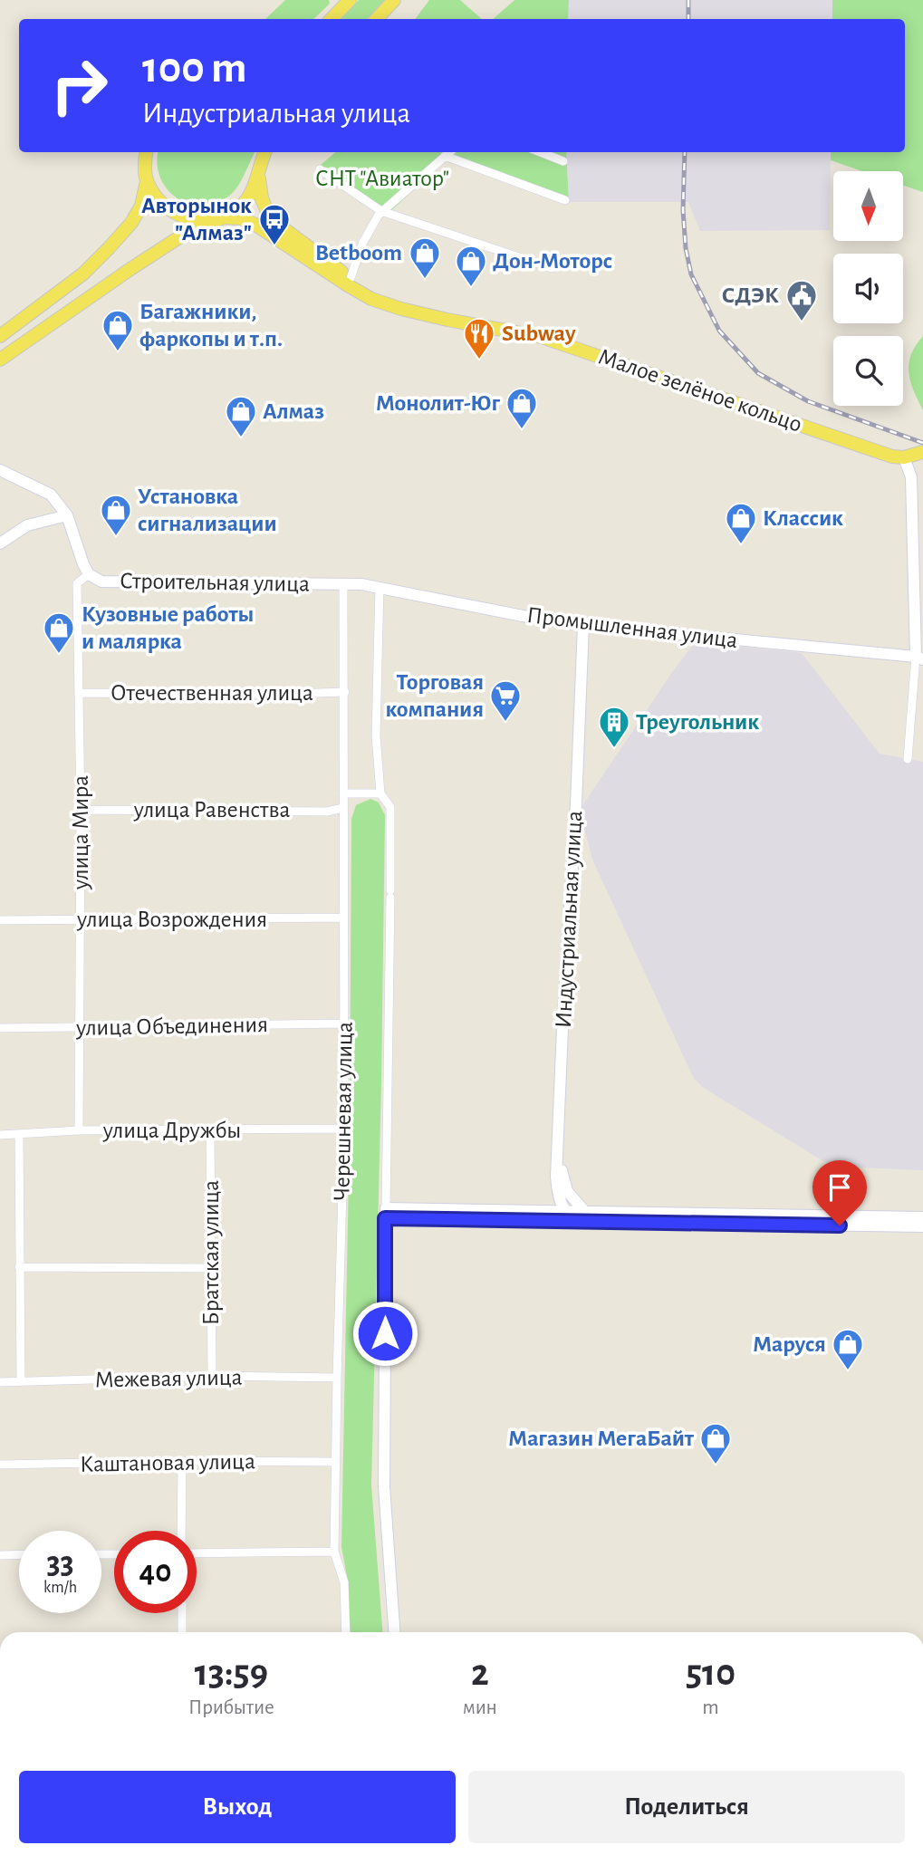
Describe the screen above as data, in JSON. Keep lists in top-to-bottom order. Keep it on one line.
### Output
{"streets":{"main road":["Малое зелёное кольцо"],"street":["Строительная улица","Промышленная улица","Отечественная улица","улица Равенства","улица Мира","улица Возрождения","Индустриальная улица","улица Объединения","Черешневая улица","улица Дружбы","Братская улица","Межевая улица","Каштановая улица"]},"crossings":[["Строительная улица","Промышленная улица"],["Строительная улица","улица Мира"],["Строительная улица","Черешневая улица"],["Промышленная улица","Индустриальная улица"],["Промышленная улица","Черешневая улица"],["Отечественная улица","улица Мира"],["Отечественная улица","Черешневая улица"],["улица Равенства","улица Мира"],["улица Равенства","Черешневая улица"],["улица Мира","улица Возрождения"],["улица Мира","улица Объединения"],["улица Мира","улица Дружбы"],["улица Возрождения","Черешневая улица"],["улица Объединения","Черешневая улица"],["Черешневая улица","улица Дружбы"],["Черешневая улица","Межевая улица"],["Черешневая улица","Каштановая улица"],["улица Дружбы","Братская улица"],["Братская улица","Межевая улица"]],"parks":["СНТ \"Авиатор\""],"places":{"bus stop":["Авторынок \"Алмаз\""],"shop":["Betboom","Дон-Моторс","Багажники, фаркопы и т.п.","Монолит-Юг","Алмаз","Установка сигнализации","Классик","Кузовные работы и малярка","Маруся","Магазин МегаБайт"],"public building":["СДЭК"],"restaurant":["Subway"],"supermarket":["Торговая компания"],"building":["Треугольник"]},"north":"bottom","page":{"turn":["100 m","Индустриальная улица"],"speed":"33 km/h","limit":"40","eta":["13:59","Прибытие","2","мин","510","m"],"buttons":["Выход","Поделиться"]}}
